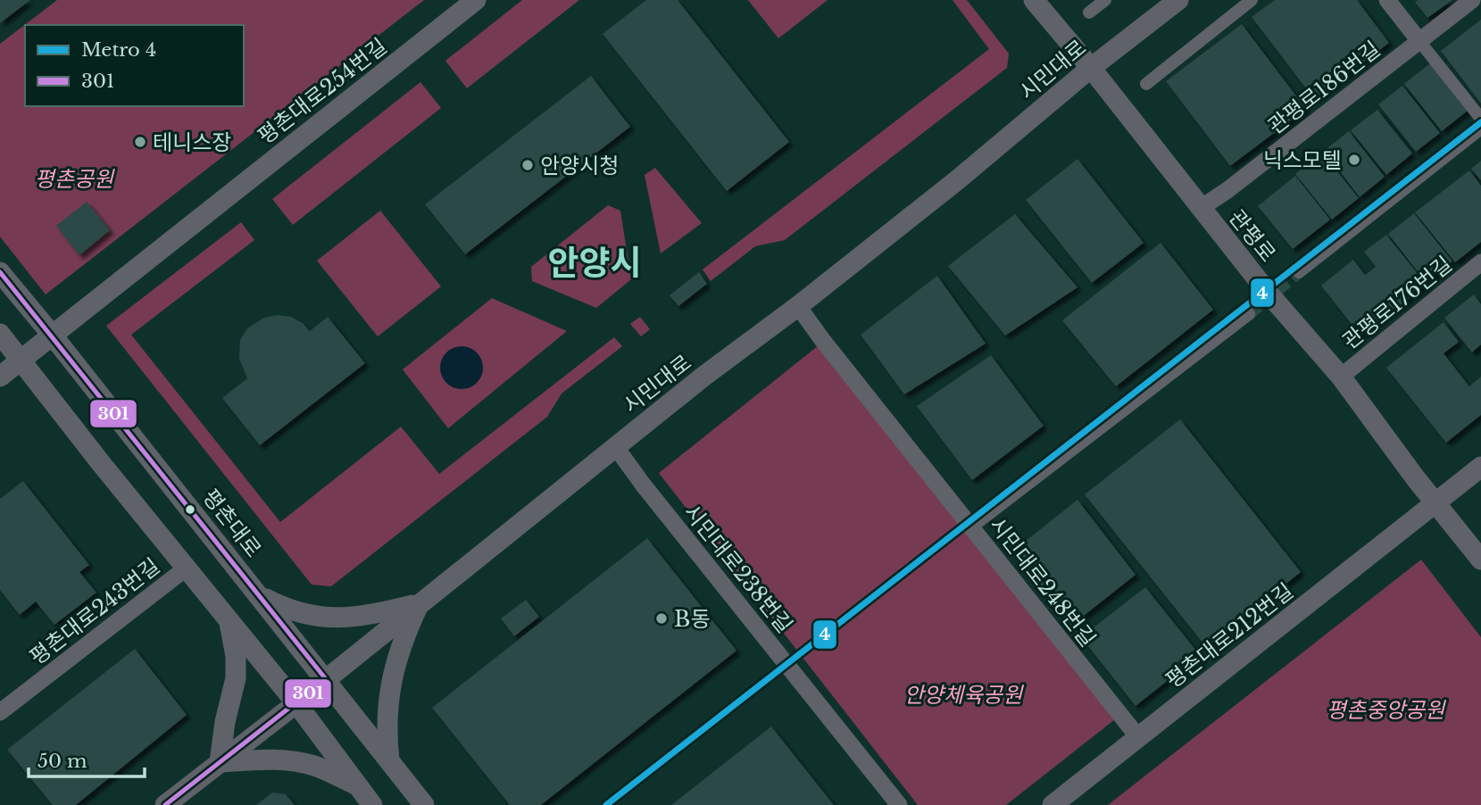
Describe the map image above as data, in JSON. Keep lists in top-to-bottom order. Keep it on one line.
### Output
{"streets":{"street":["시민대로","관평로186번길","평촌대로254번길","관평로","관평로176번길","평촌대로","시민대로238번길","시민대로248번길","평촌대로243번길","평촌대로212번길"]},"crossings":[["시민대로","관평로"],["시민대로","평촌대로"],["시민대로","시민대로238번길"],["시민대로","시민대로248번길"],["관평로186번길","관평로"],["평촌대로254번길","평촌대로"],["관평로","관평로176번길"],["관평로","평촌대로212번길"],["시민대로248번길","평촌대로212번길"]],"districts":["안양시"],"parks":["평촌공원","안양체육공원","평촌중앙공원"],"places":["테니스장","닉스모텔","안양시청","B동"],"lines":["metro line 4","transit line 301"],"legend":["Metro 4","301"],"scale_bar":"50 m"}
